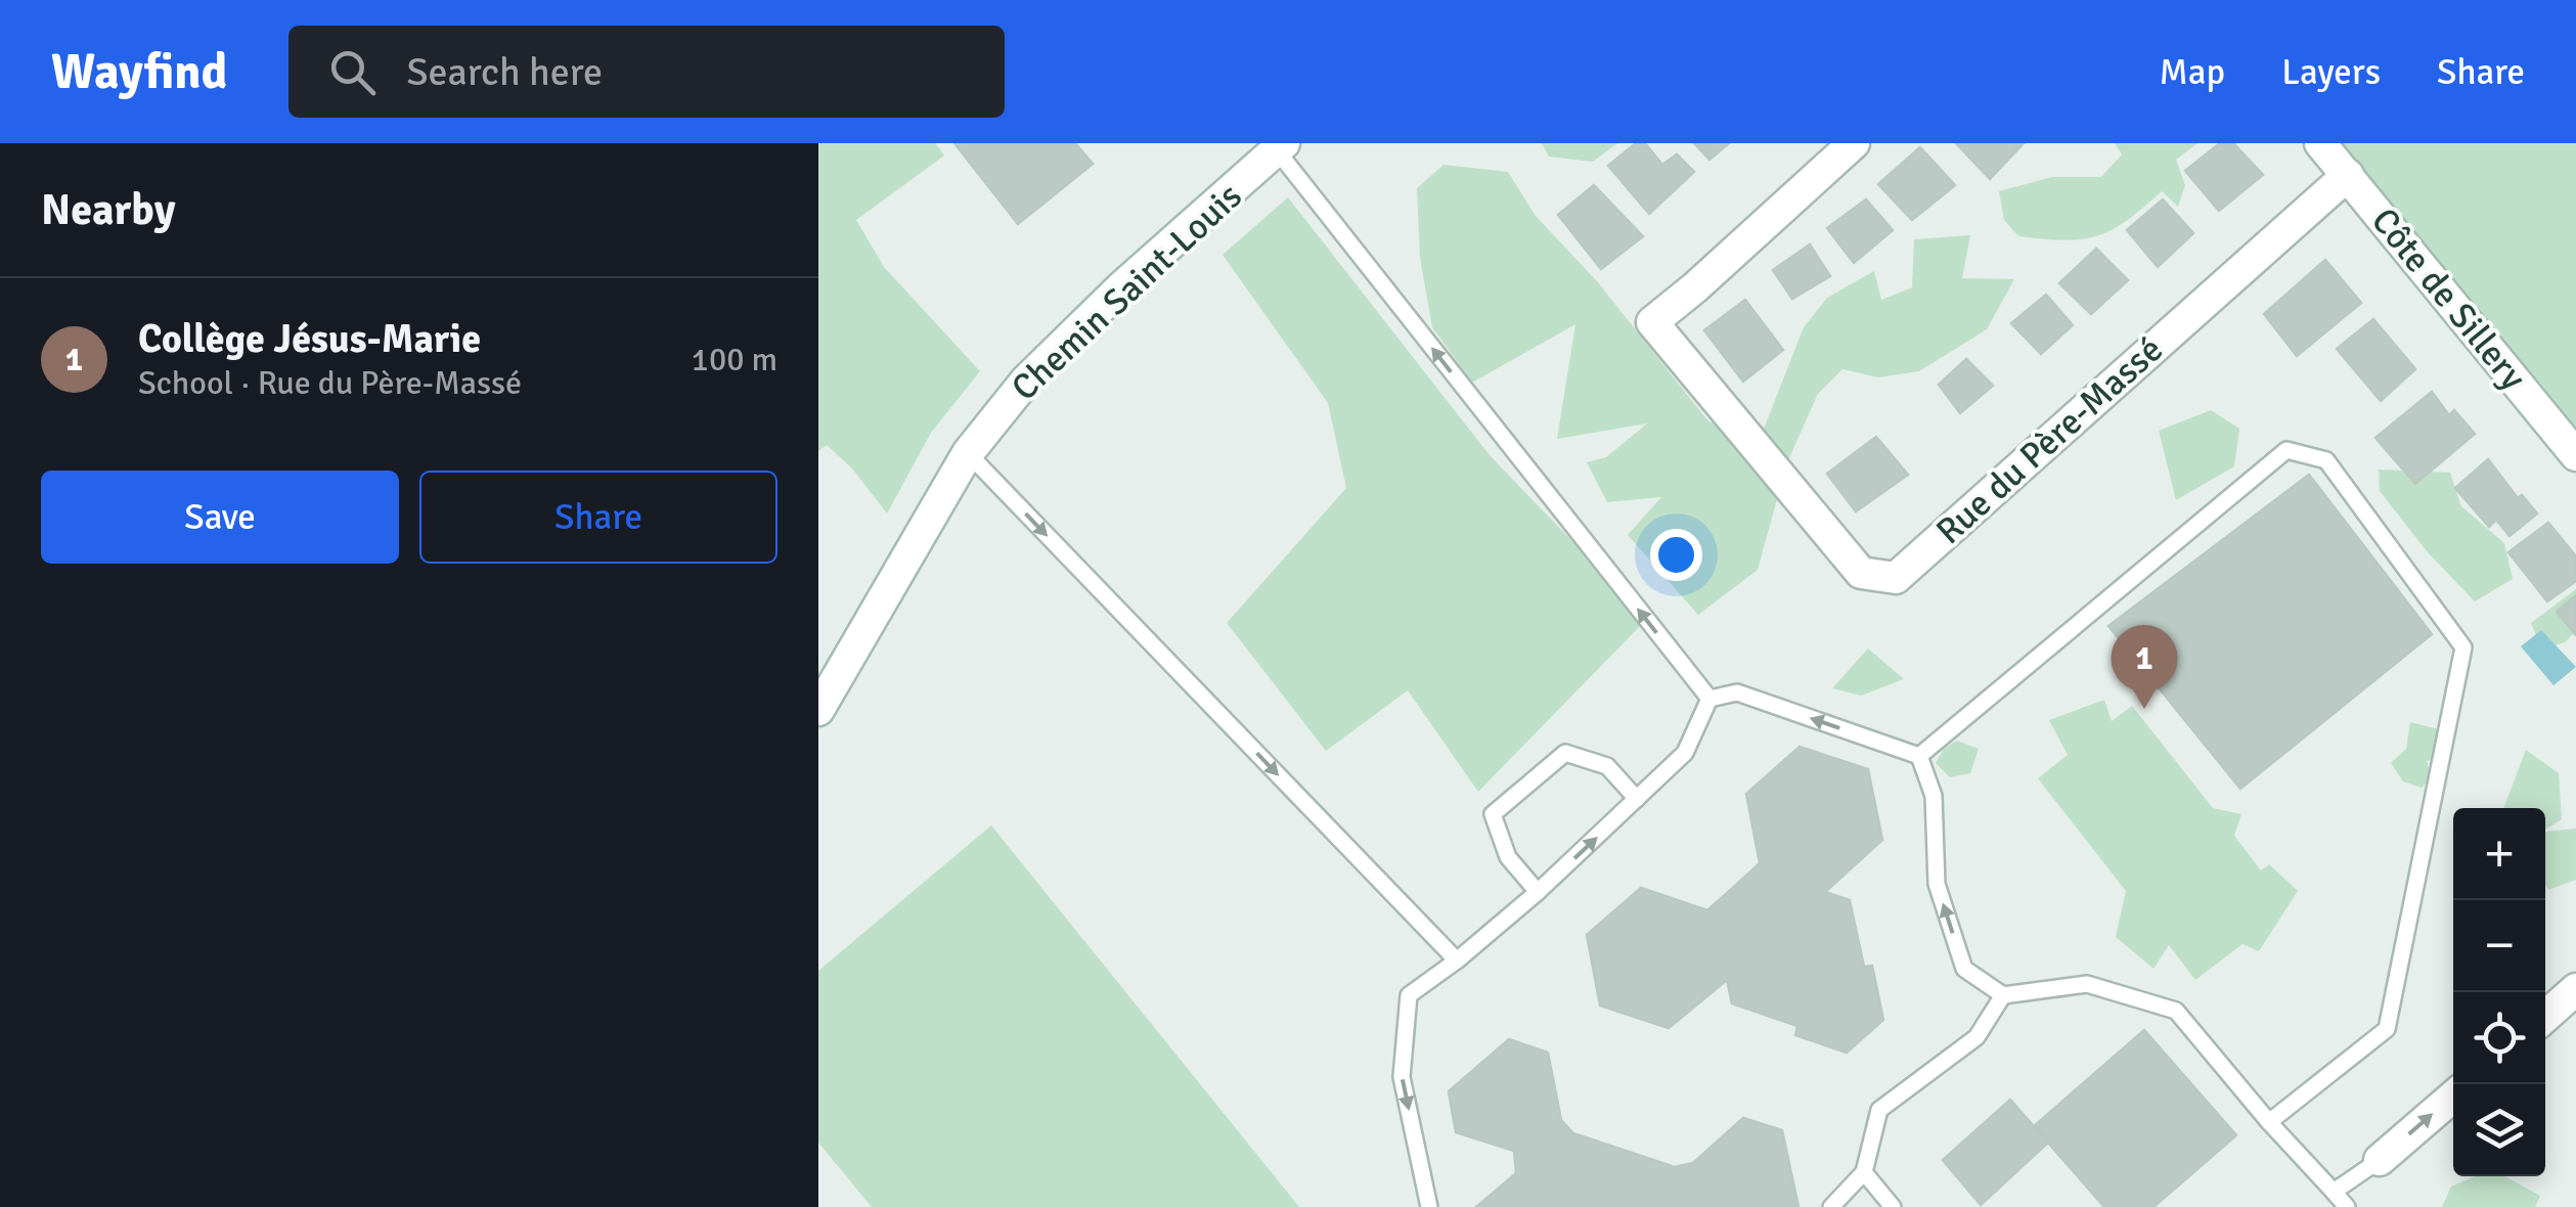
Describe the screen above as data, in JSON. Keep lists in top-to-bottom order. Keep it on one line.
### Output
{"streets":{"street":["Chemin Saint-Louis","Côte de Sillery","Rue du Père-Massé"]},"crossings":[["Côte de Sillery","Rue du Père-Massé"]],"page":{"header":"Wayfind","search":"Search here","nav":["Map","Layers","Share"],"heading":"Nearby","list":[{"mark":"1","name":"Collège Jésus-Marie","note":"School · Rue du Père-Massé","value":"100 m"}],"buttons":["Save","Share"],"pins":"1","map_buttons":["+","−"]}}
